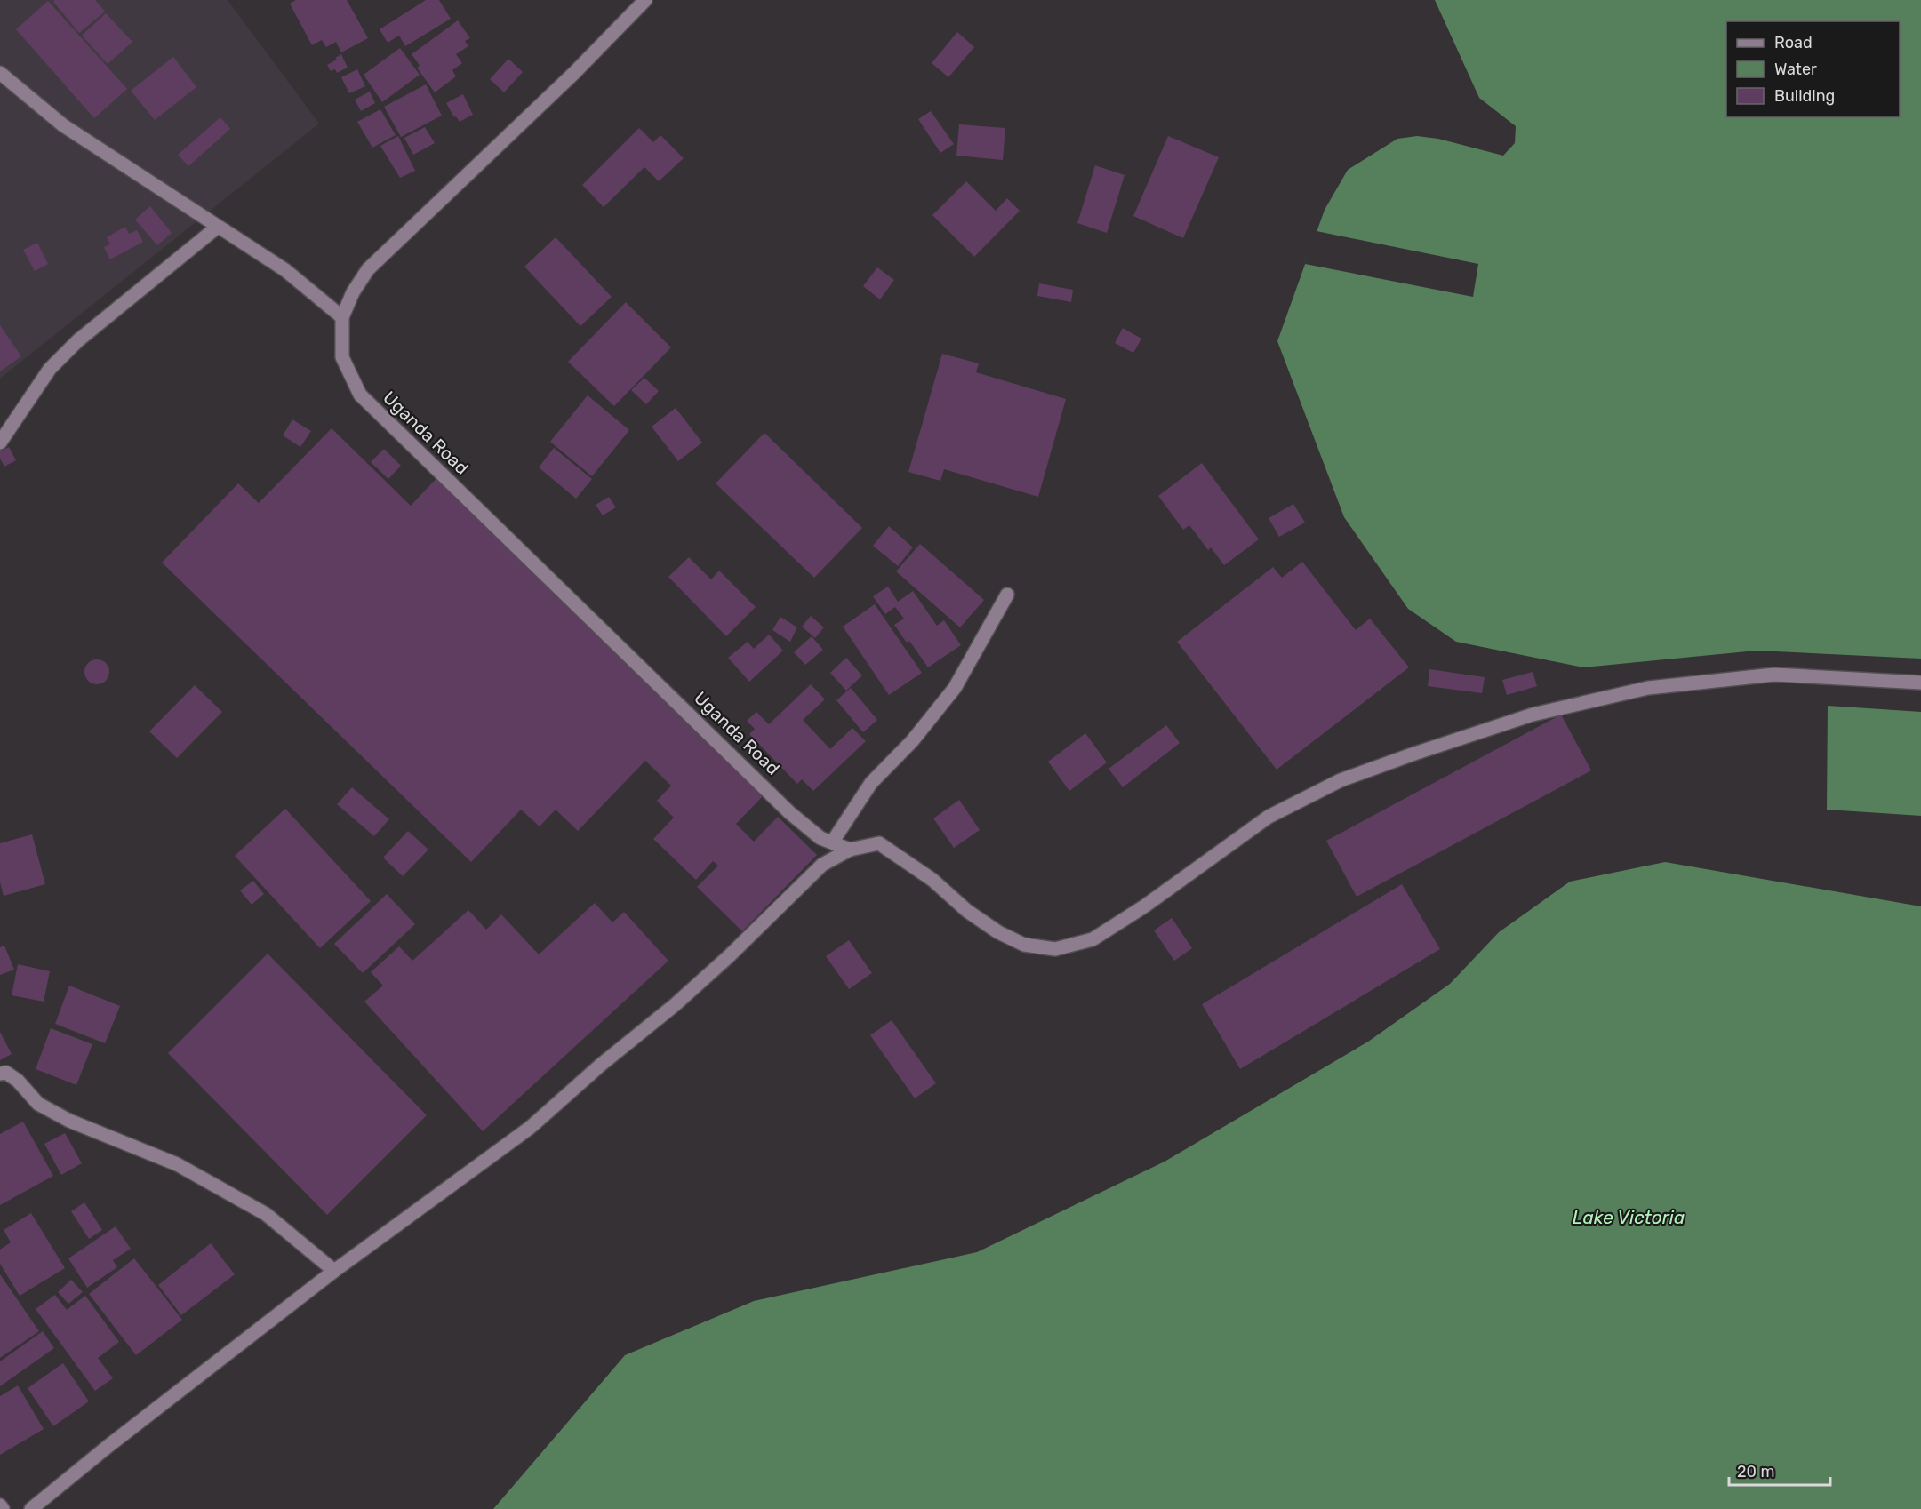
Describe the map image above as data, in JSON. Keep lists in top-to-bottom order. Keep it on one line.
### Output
{"streets":{"street":["Uganda Road"]},"water":["Lake Victoria"],"legend":["Road","Water","Building"],"scale_bar":"20 m"}
